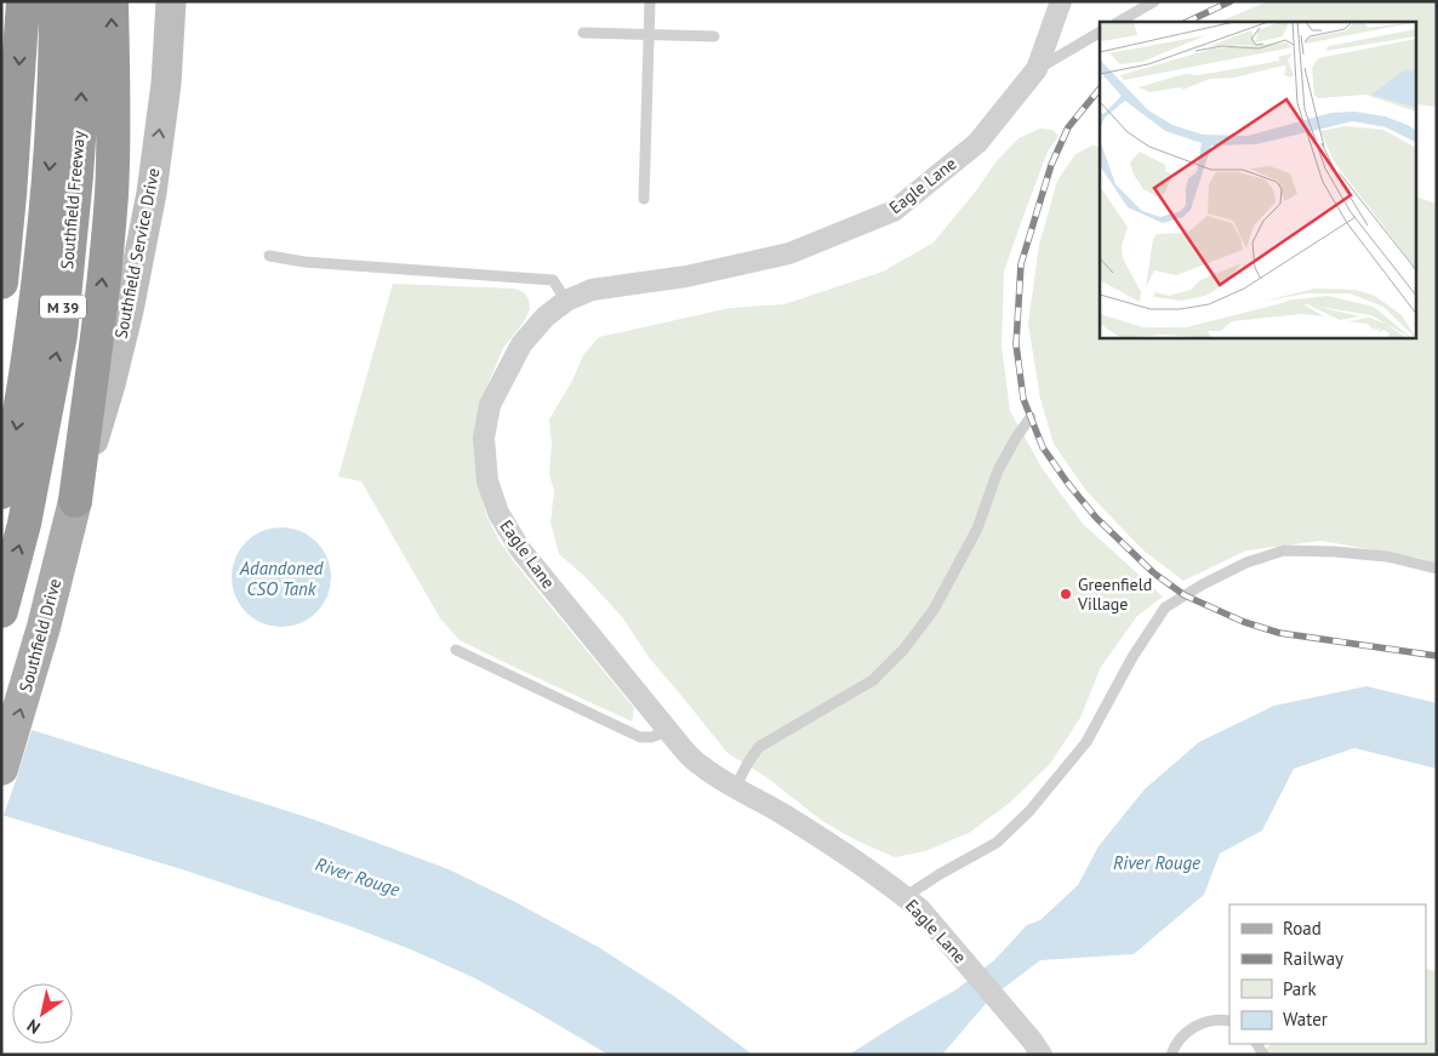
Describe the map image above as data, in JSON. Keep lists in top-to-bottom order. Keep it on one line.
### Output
{"streets":{"highway":["Southfield Freeway","M 39"],"main road":["Southfield Service Drive","Southfield Drive"],"street":["Eagle Lane"]},"crossings":[["Southfield Service Drive","Southfield Drive"]],"one_way":["Southfield Service Drive","Southfield Drive"],"water":["Adandoned CSO Tank","River Rouge"],"places":["Greenfield Village"],"legend":["Road","Railway","Park","Water"],"north":"bottom left"}
